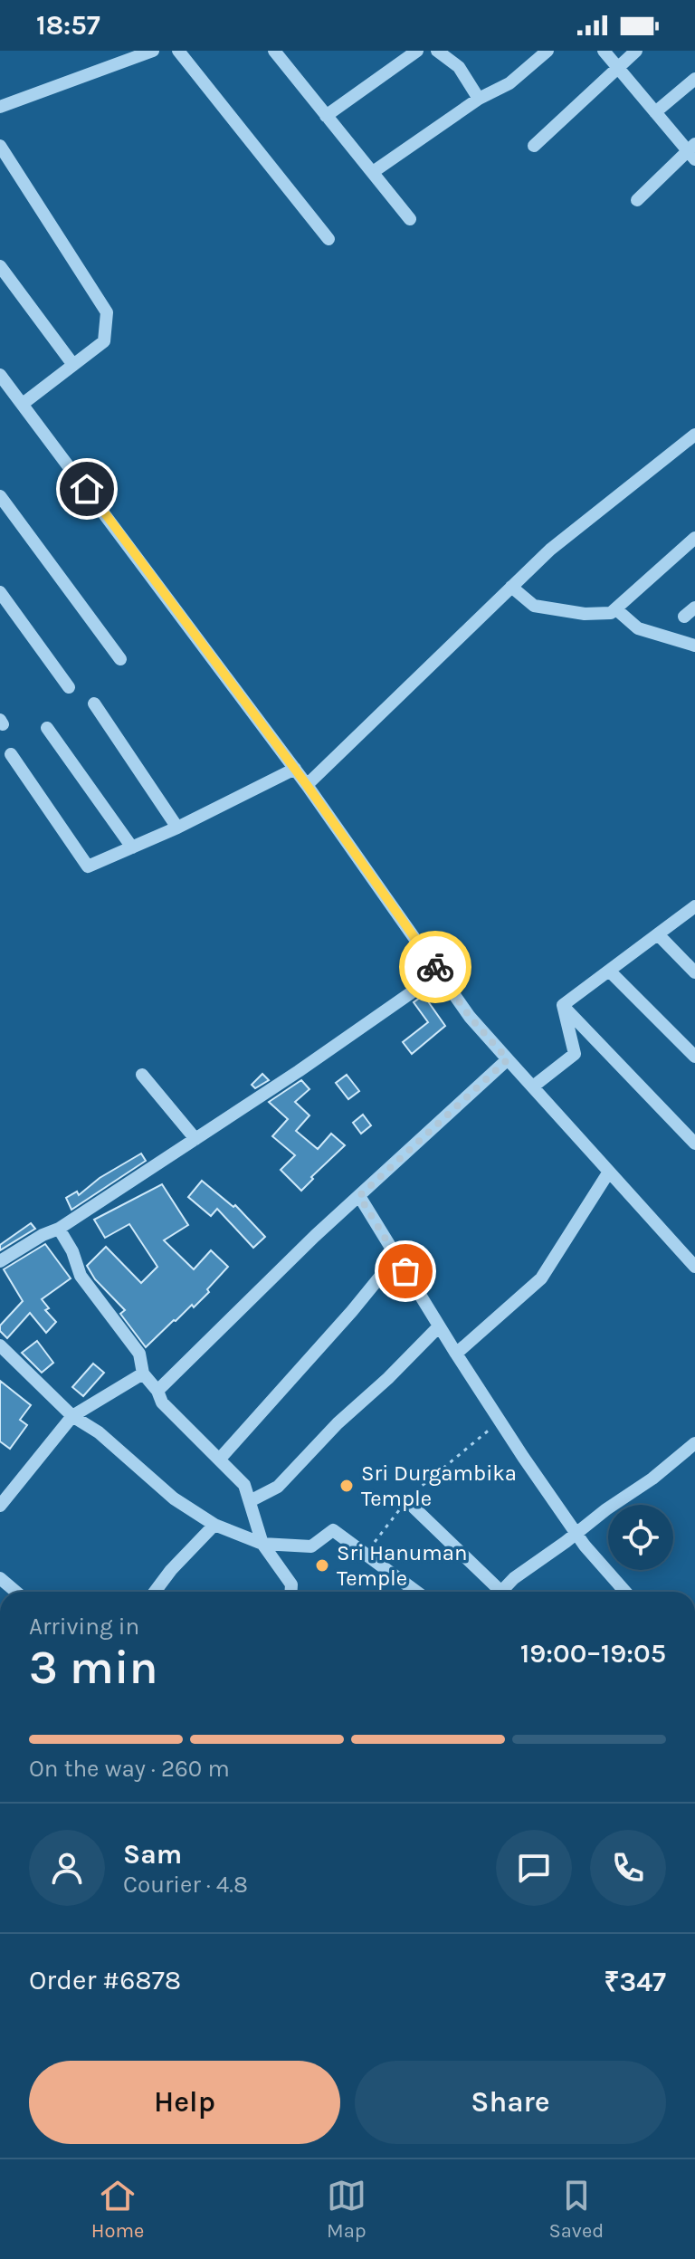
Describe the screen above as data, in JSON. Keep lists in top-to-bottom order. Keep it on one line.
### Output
{"places":["Sri Durgambika Temple","Sri Hanuman Temple"],"page":{"status":"18:57","heading":["3 min","Arriving in","19:00–19:05"],"panel":["Sam","Courier · 4.8","Order #6878","₹347"],"bar":"On the way · 260 m","buttons":["Help","Share"],"tabs":["Home","Map","Saved"]}}
